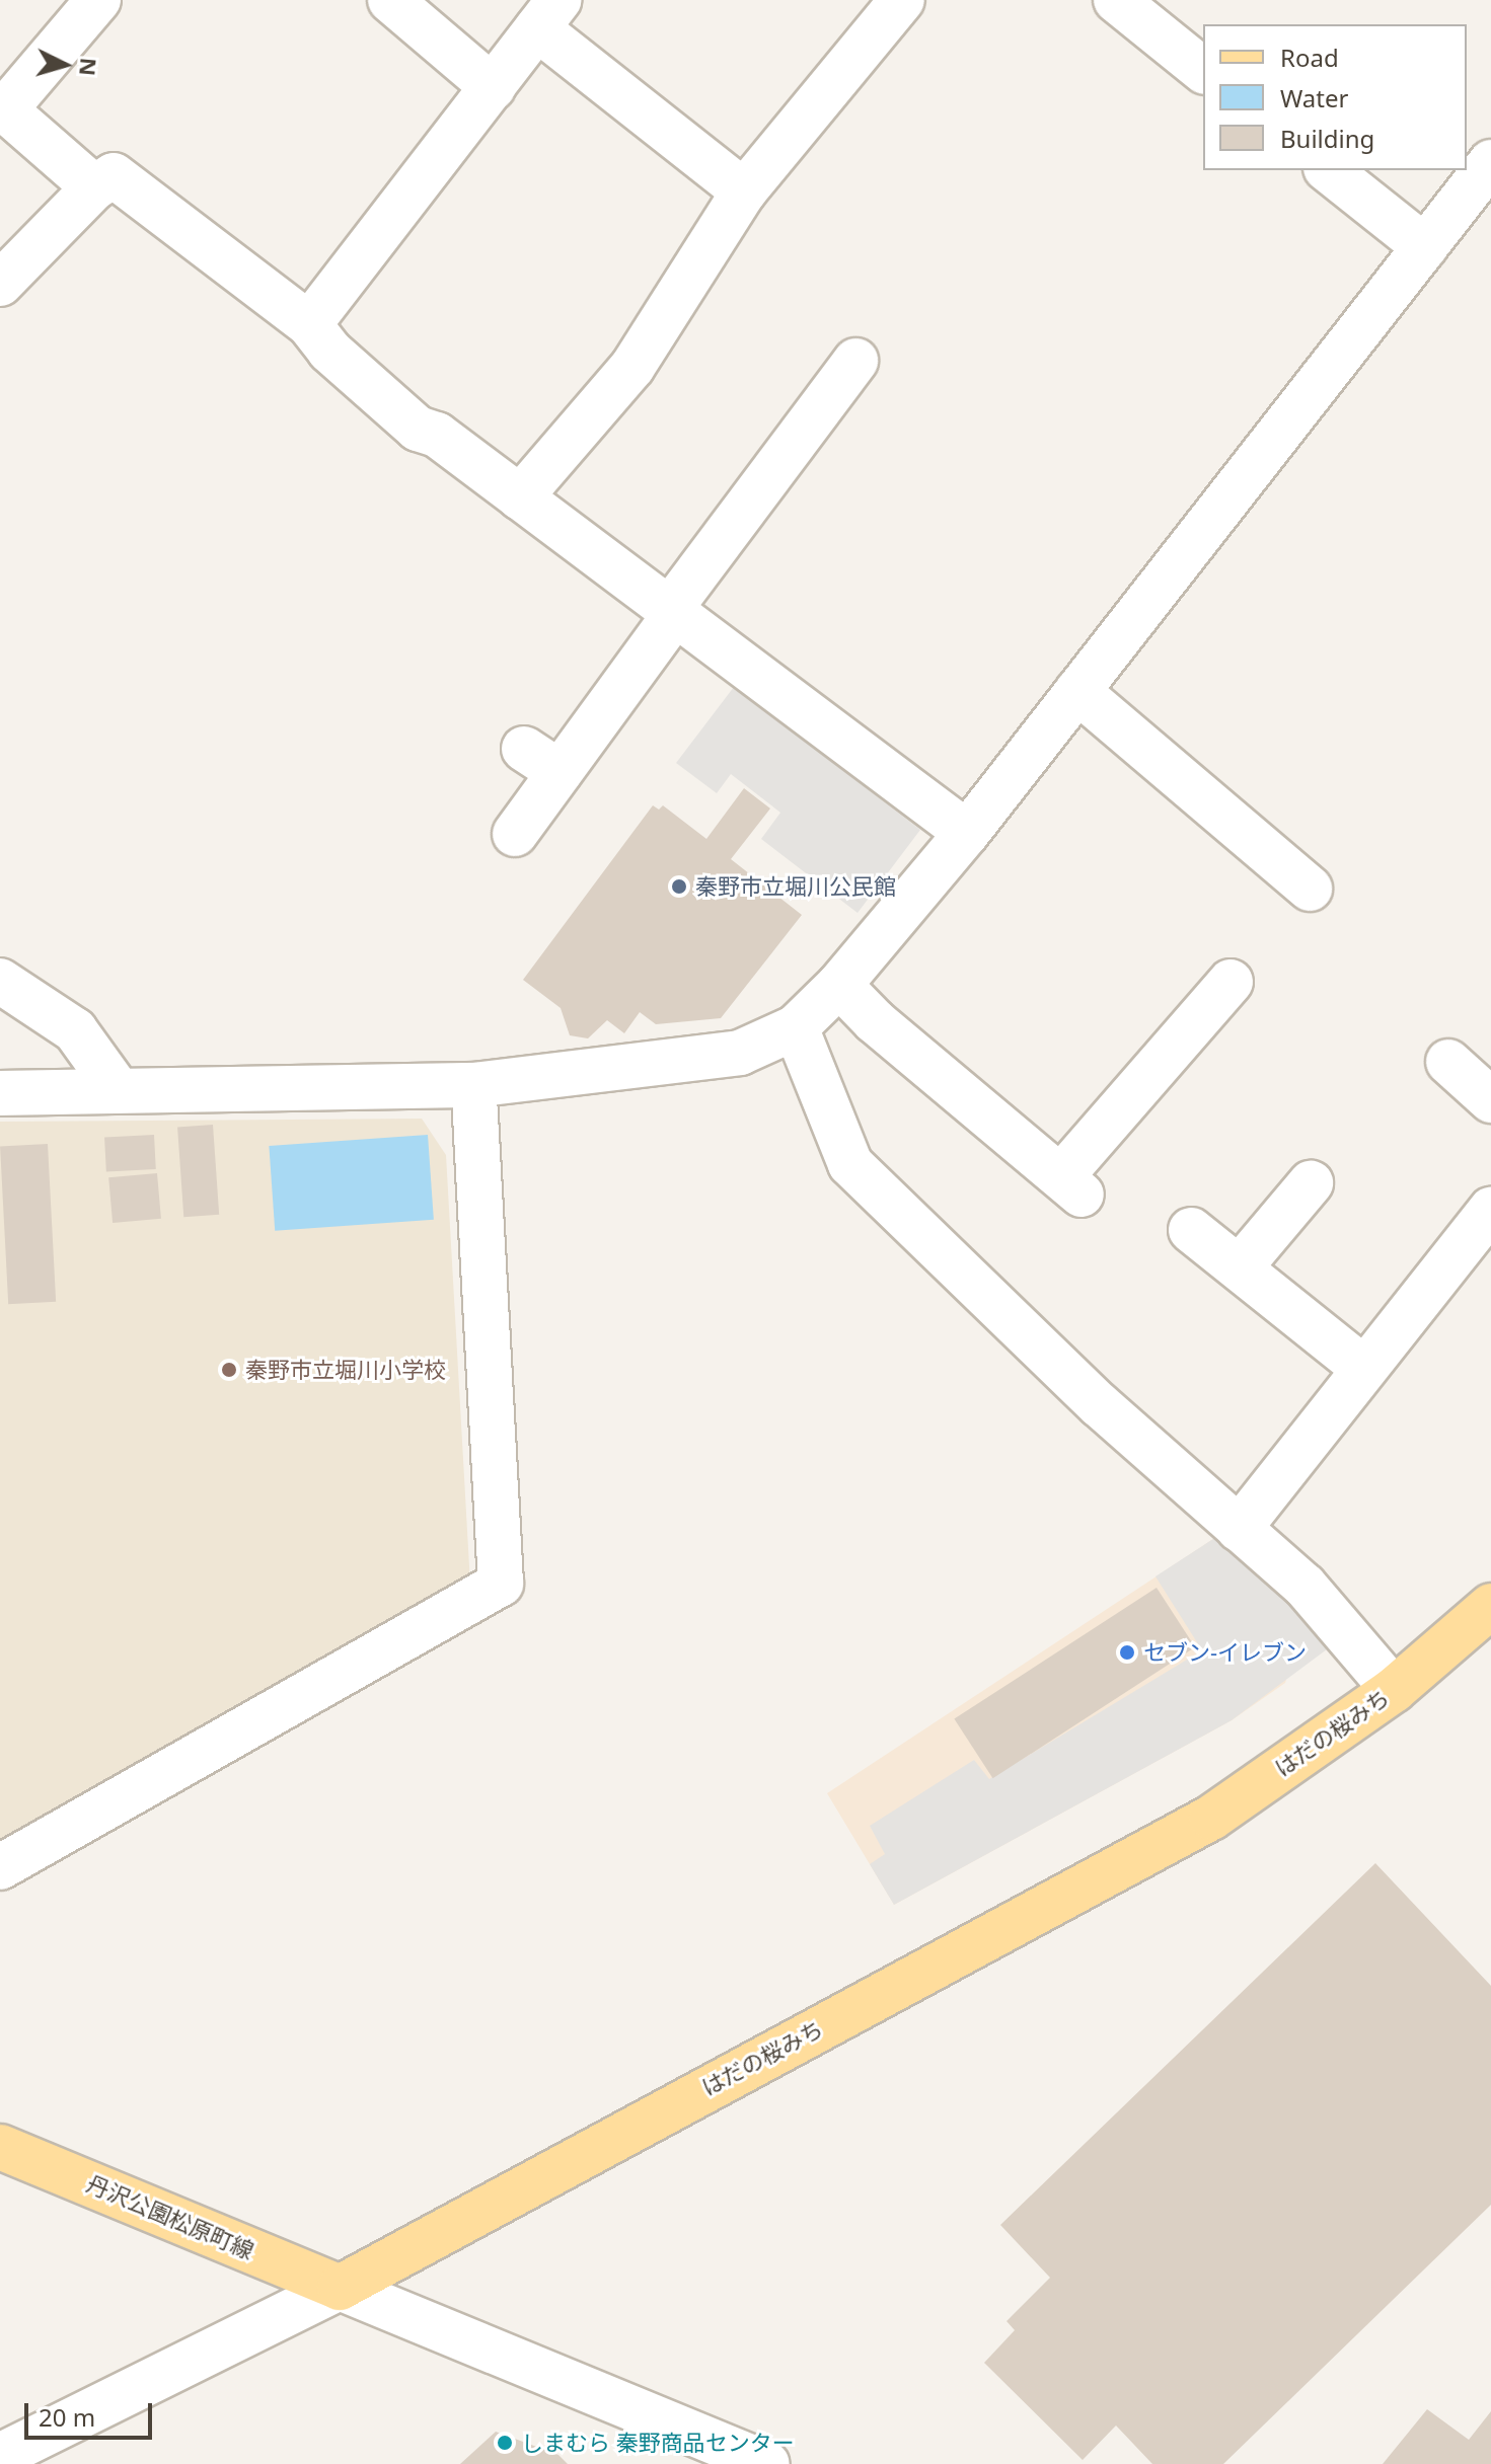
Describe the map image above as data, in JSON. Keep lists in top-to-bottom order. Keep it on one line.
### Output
{"streets":{"main road":["はだの桜みち","丹沢公園松原町線"]},"crossings":[["はだの桜みち","丹沢公園松原町線"]],"places":["秦野市立堀川公民館","秦野市立堀川小学校","セブン-イレブン","しまむら 秦野商品センター"],"legend":["Road","Water","Building"],"scale_bar":"20 m","north":"right"}
